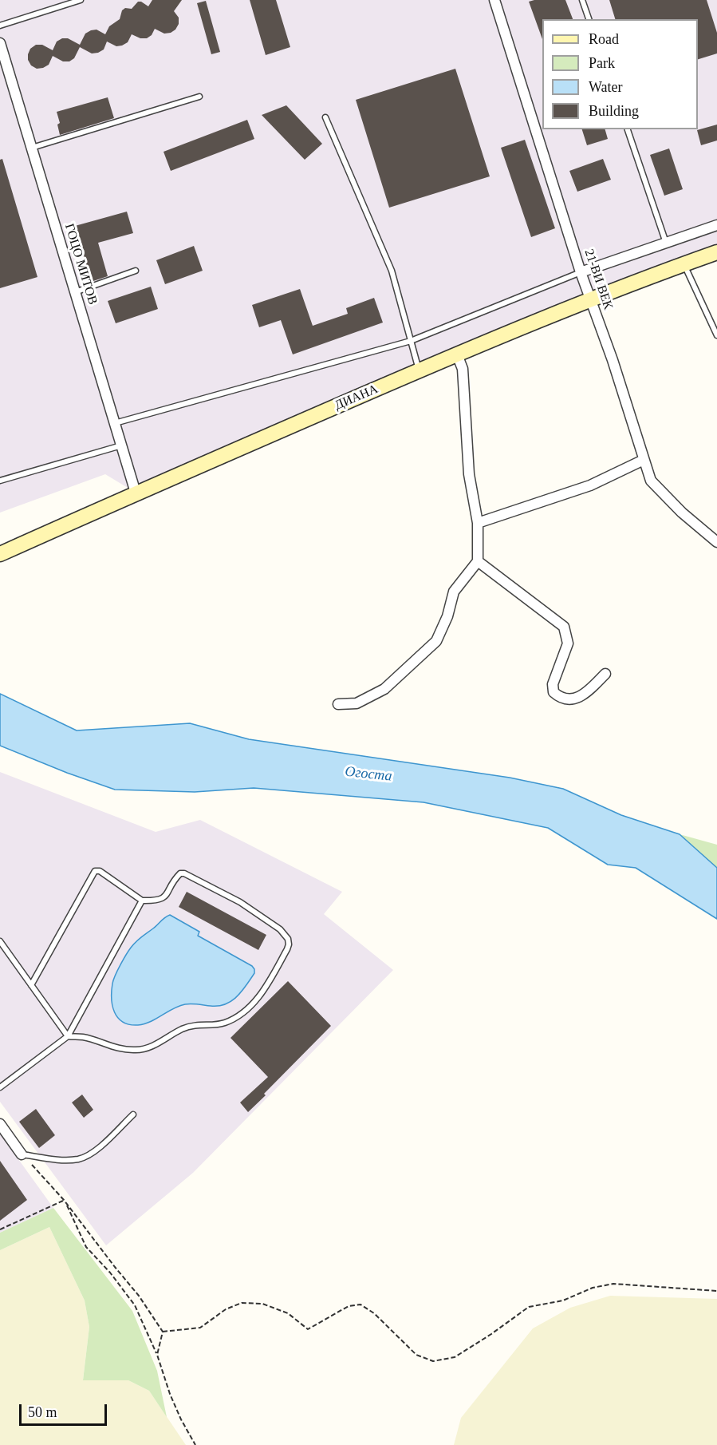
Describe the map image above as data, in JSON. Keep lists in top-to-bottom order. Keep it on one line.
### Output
{"streets":{"main road":["ДИАНА"],"street":["ГОЦО МИТОВ","21-ВИ ВЕК"]},"crossings":[["ГОЦО МИТОВ","ДИАНА"],["21-ВИ ВЕК","ДИАНА"]],"water":["Огоста"],"legend":["Road","Park","Water","Building"],"scale_bar":"50 m"}
